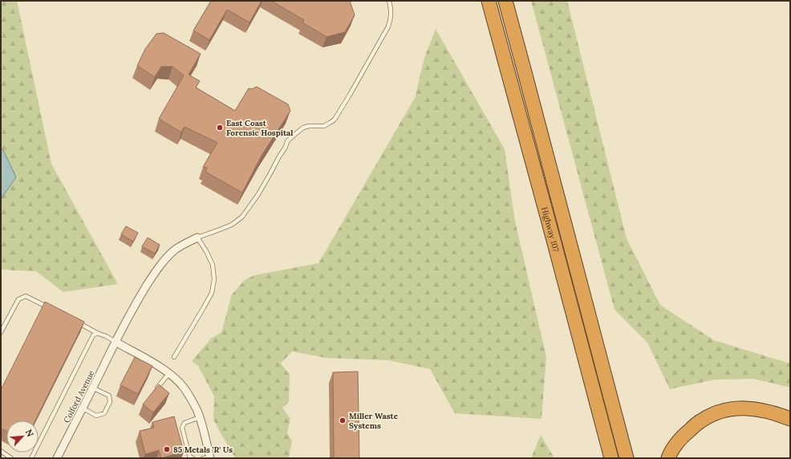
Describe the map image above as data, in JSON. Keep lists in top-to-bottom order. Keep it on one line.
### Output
{"streets":{"highway":["Highway 107"],"street":["Colford Avenue"]},"places":["East Coast Forensic Hospital","Miller Waste Systems","85 Metals 'R' Us"],"north":"top right"}
